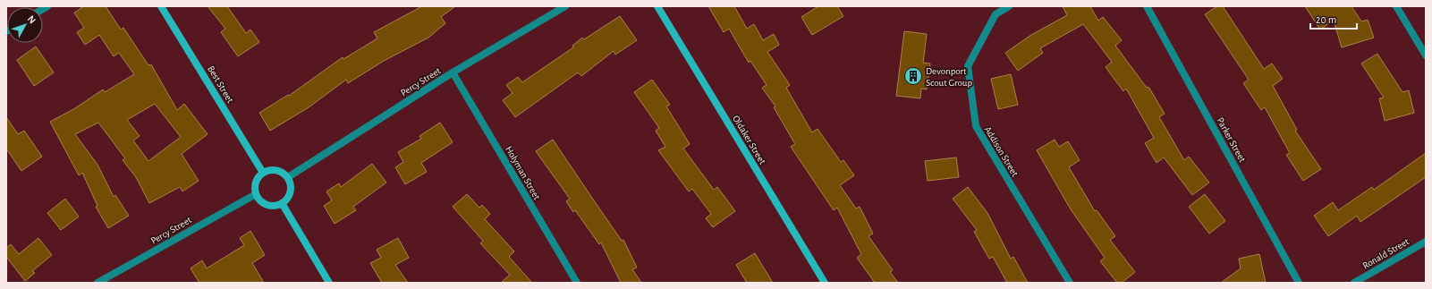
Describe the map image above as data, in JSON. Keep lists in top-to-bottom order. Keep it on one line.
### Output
{"streets":{"street":["Percy Street","Best Street","Oldaker Street","Parker Street","Addison Street","Holyman Street","Ronald Street"]},"crossings":[["Percy Street","Best Street"],["Percy Street","Holyman Street"]],"places":{"building":["Devonport Scout Group"]},"scale_bar":"20 m","north":"top right"}
